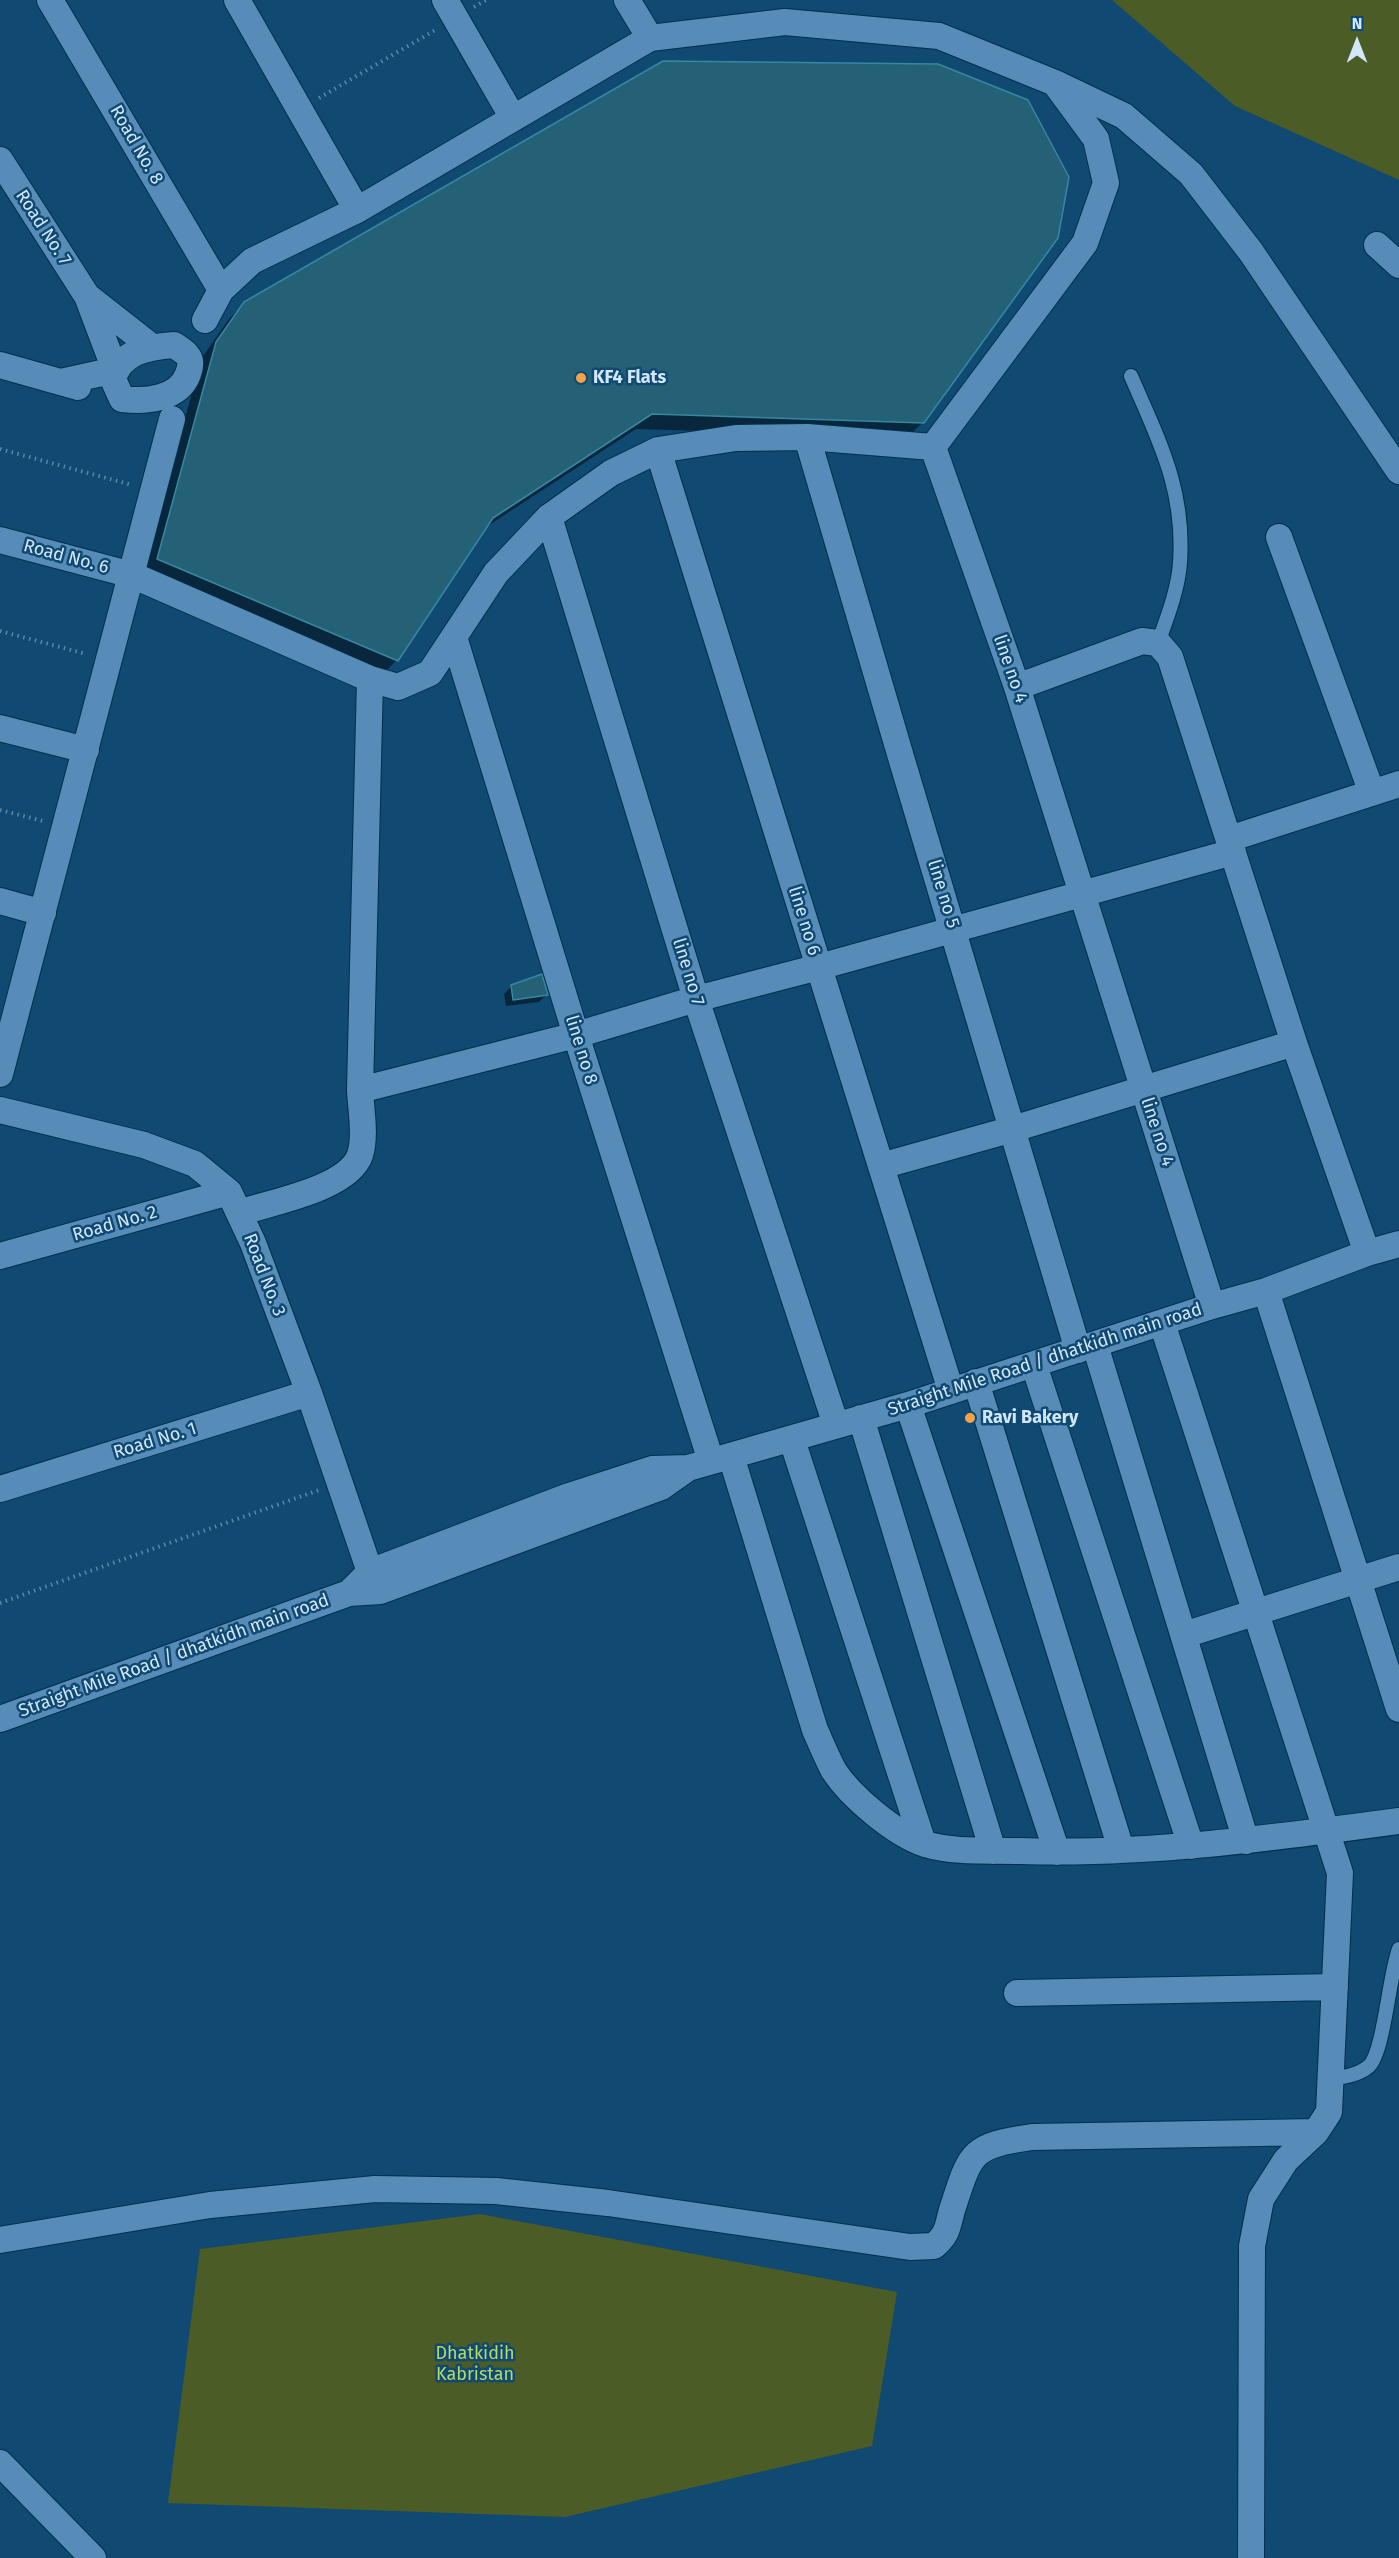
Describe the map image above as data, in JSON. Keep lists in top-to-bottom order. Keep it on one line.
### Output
{"streets":{"street":["Road No. 8","Road No. 7","Road No. 6","line no 4","line no 5","line no 6","line no 7","line no 8","Road No. 2","Road No. 3","Straight Mile Road / dhatkidh main road","Road No. 1"]},"crossings":[["Road No. 6","line no 4"],["Road No. 6","line no 5"],["Road No. 6","line no 6"],["Road No. 6","line no 7"],["Road No. 6","line no 8"],["Road No. 6","Road No. 2"],["line no 4","Straight Mile Road / dhatkidh main road"],["line no 5","Straight Mile Road / dhatkidh main road"],["line no 6","Straight Mile Road / dhatkidh main road"],["line no 7","Straight Mile Road / dhatkidh main road"],["line no 8","Straight Mile Road / dhatkidh main road"],["Road No. 2","Road No. 3"],["Road No. 3","Straight Mile Road / dhatkidh main road"],["Road No. 3","Road No. 1"]],"parks":["Dhatkidih Kabristan"],"places":["KF4 Flats","Ravi Bakery"],"north":"top"}
